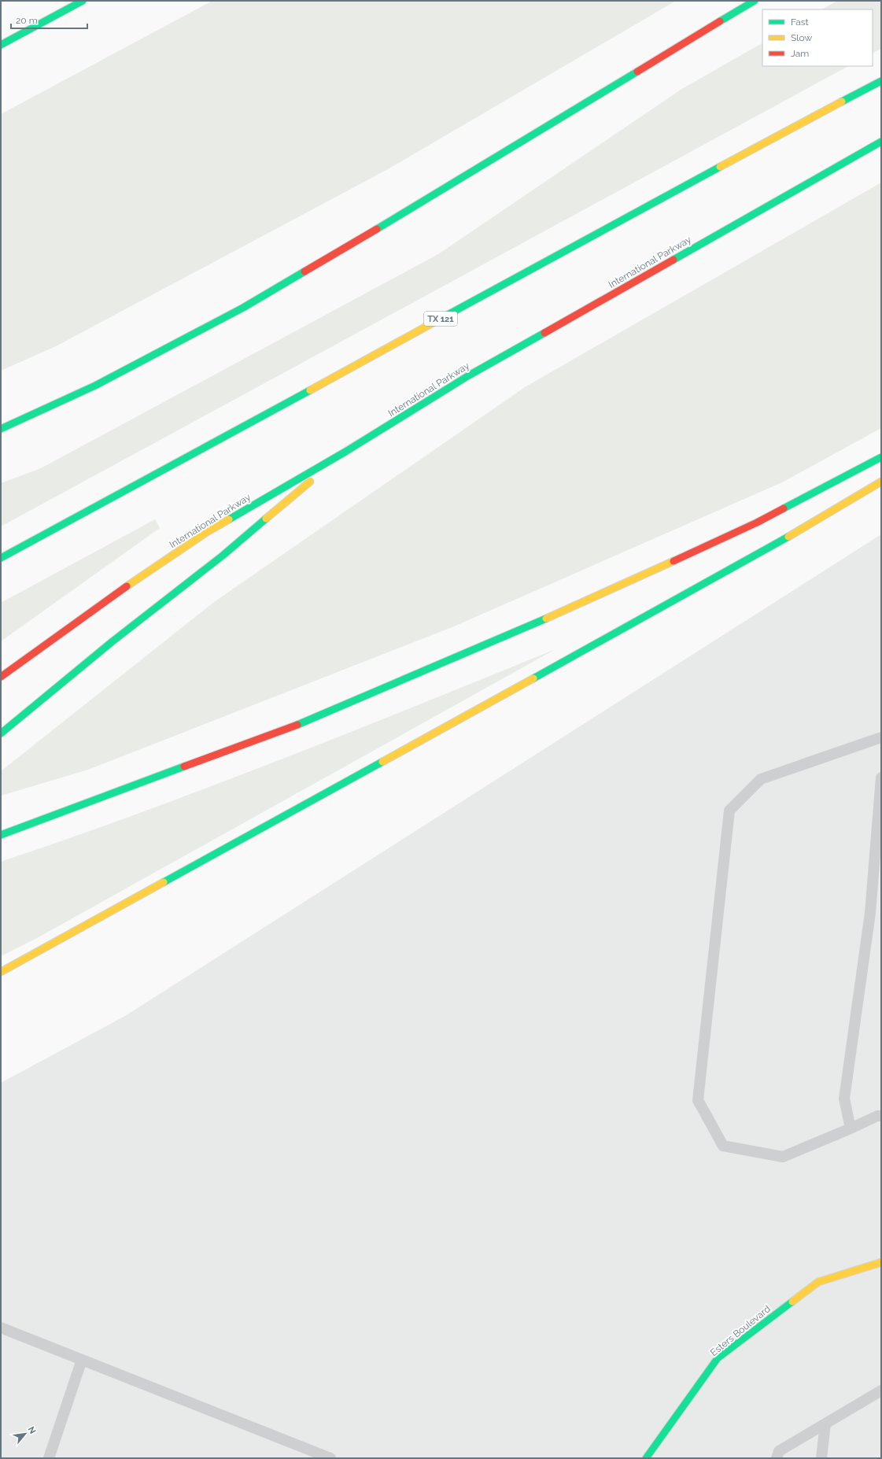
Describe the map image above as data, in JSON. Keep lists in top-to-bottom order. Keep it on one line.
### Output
{"streets":{"main road":["International Parkway","TX 121","Esters Boulevard"]},"legend":["Fast","Slow","Jam"],"scale_bar":"20 m","north":"top right"}
